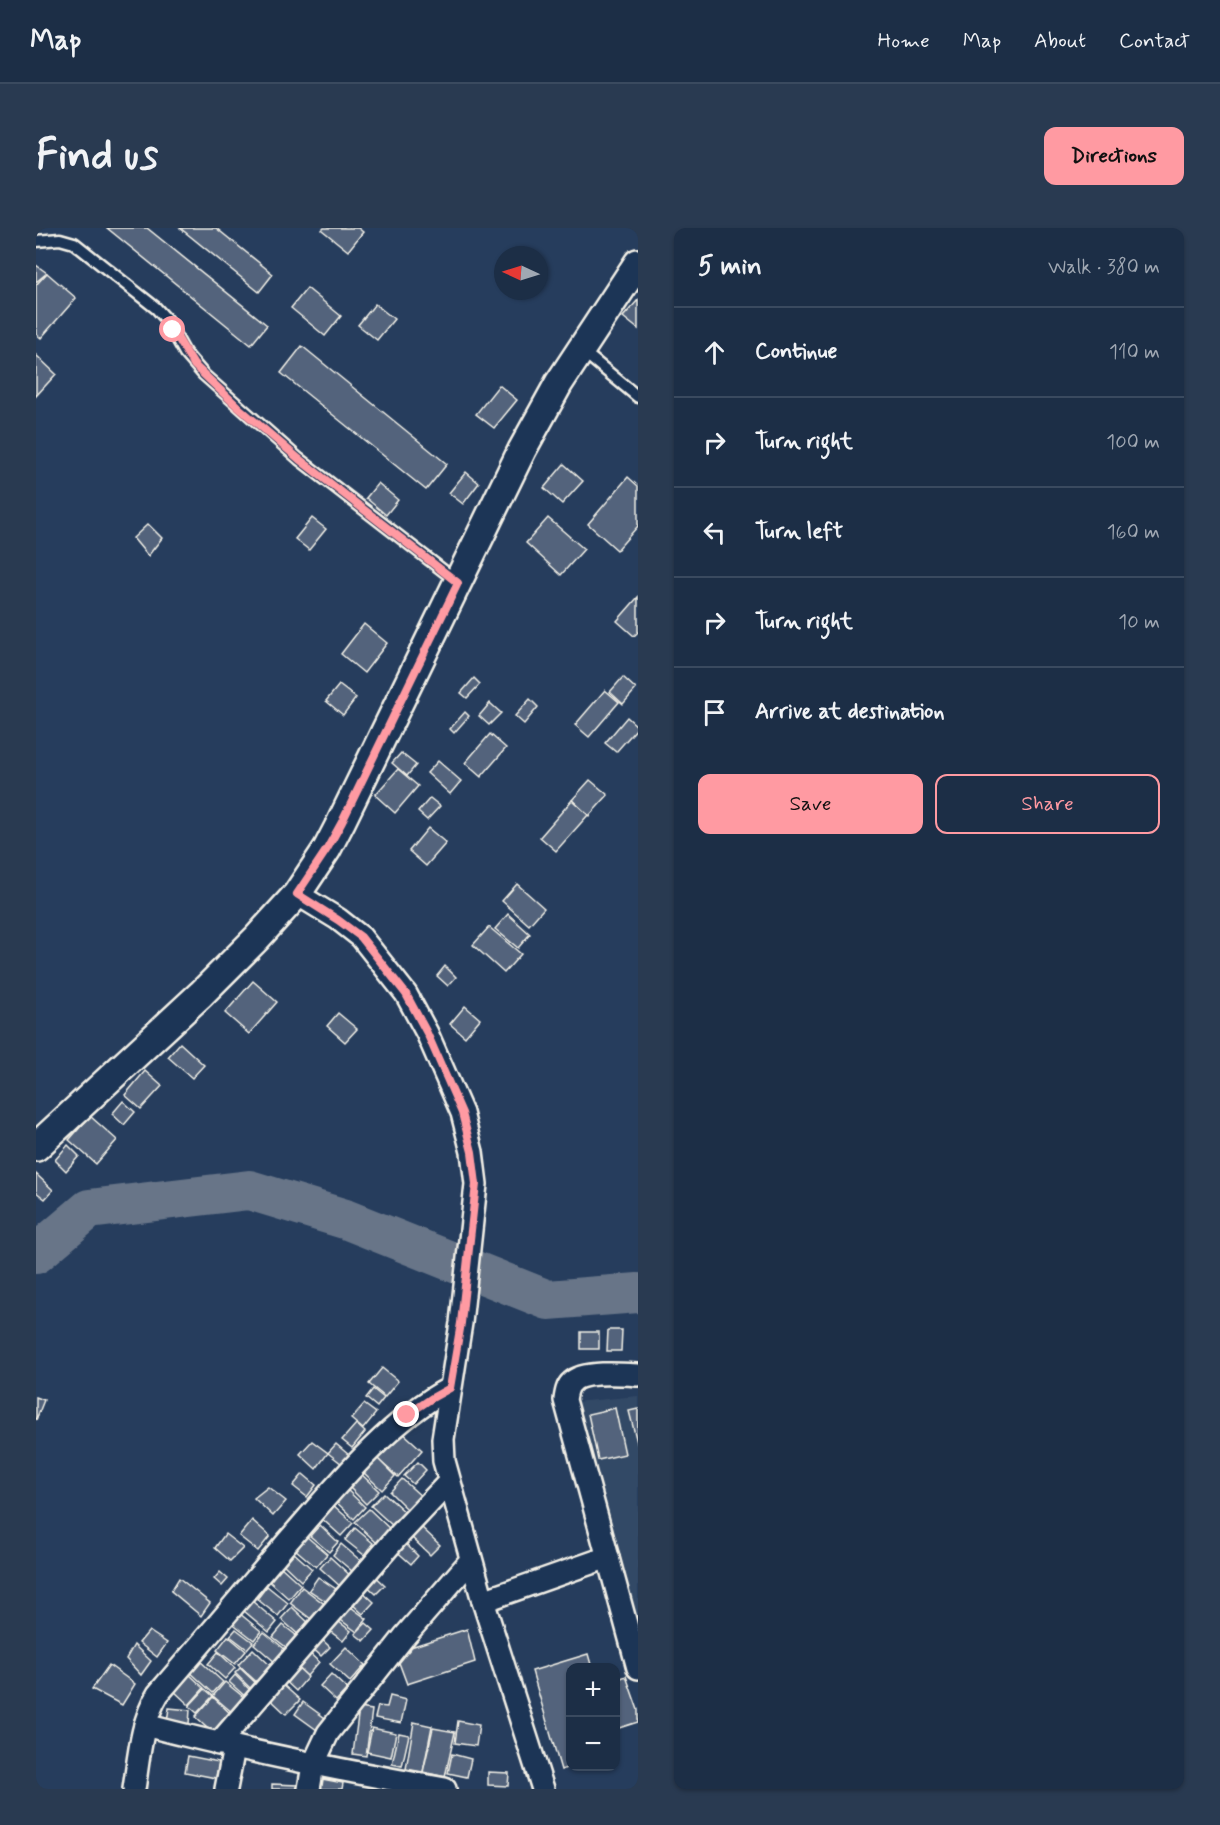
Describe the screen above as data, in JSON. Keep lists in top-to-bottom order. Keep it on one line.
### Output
{"north":"left","page":{"header":"Map","nav":["Home","Map","About","Contact"],"buttons":["Directions",["Save","Share"]],"title":"Find us","heading":["5 min","Walk · 380 m"],"list":[["Continue","110 m"],["Turn right","100 m"],["Turn left","160 m"],["Turn right","10 m"],"Arrive at destination"],"map_buttons":["+","−"]}}
